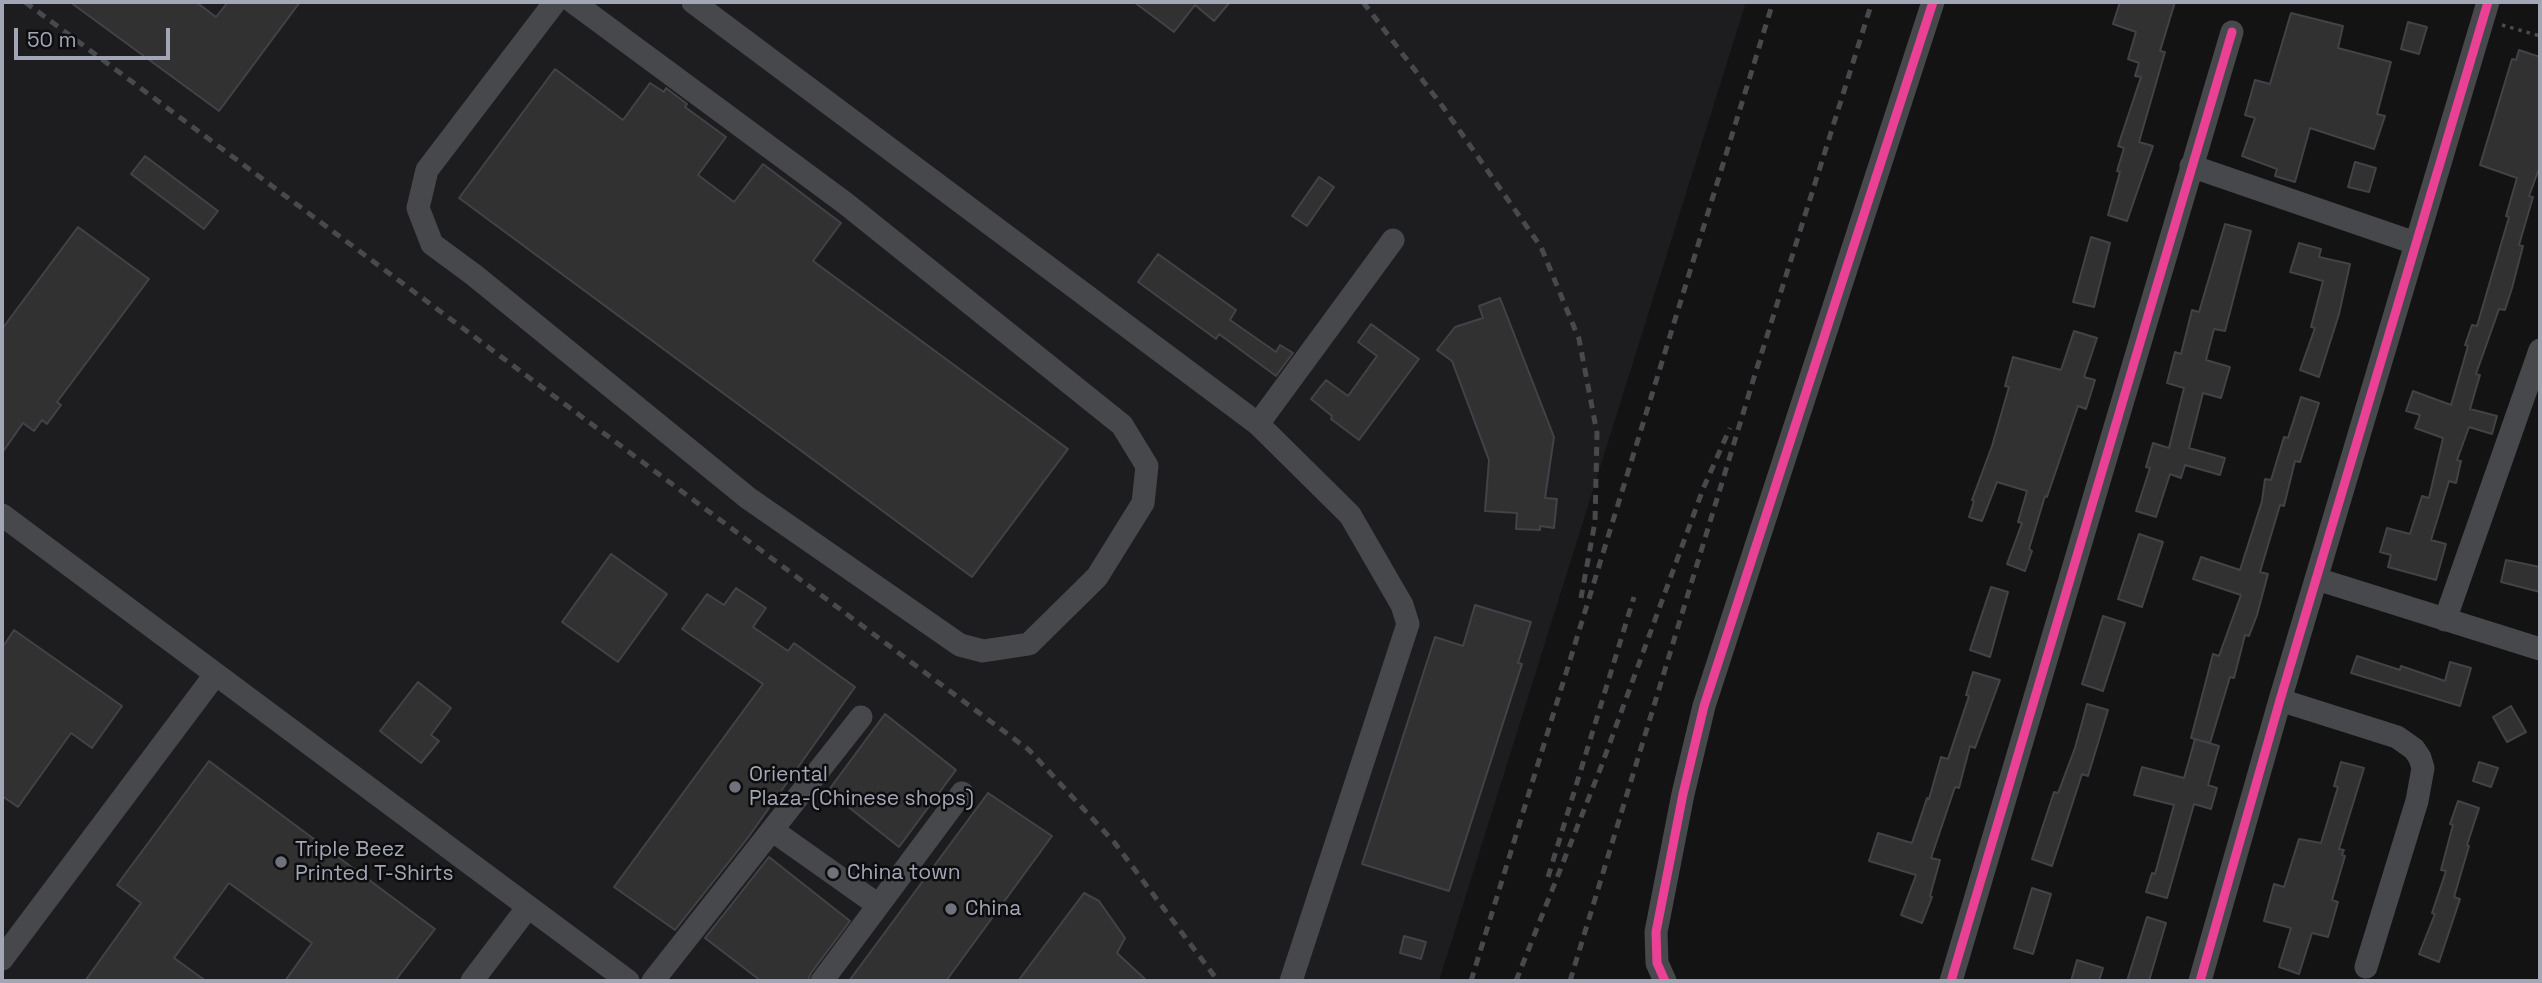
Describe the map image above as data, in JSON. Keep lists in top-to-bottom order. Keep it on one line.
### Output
{"places":["Oriental Plaza-(Chinese shops)","Triple Beez Printed T-Shirts","China town","China"],"scale_bar":"50 m"}
